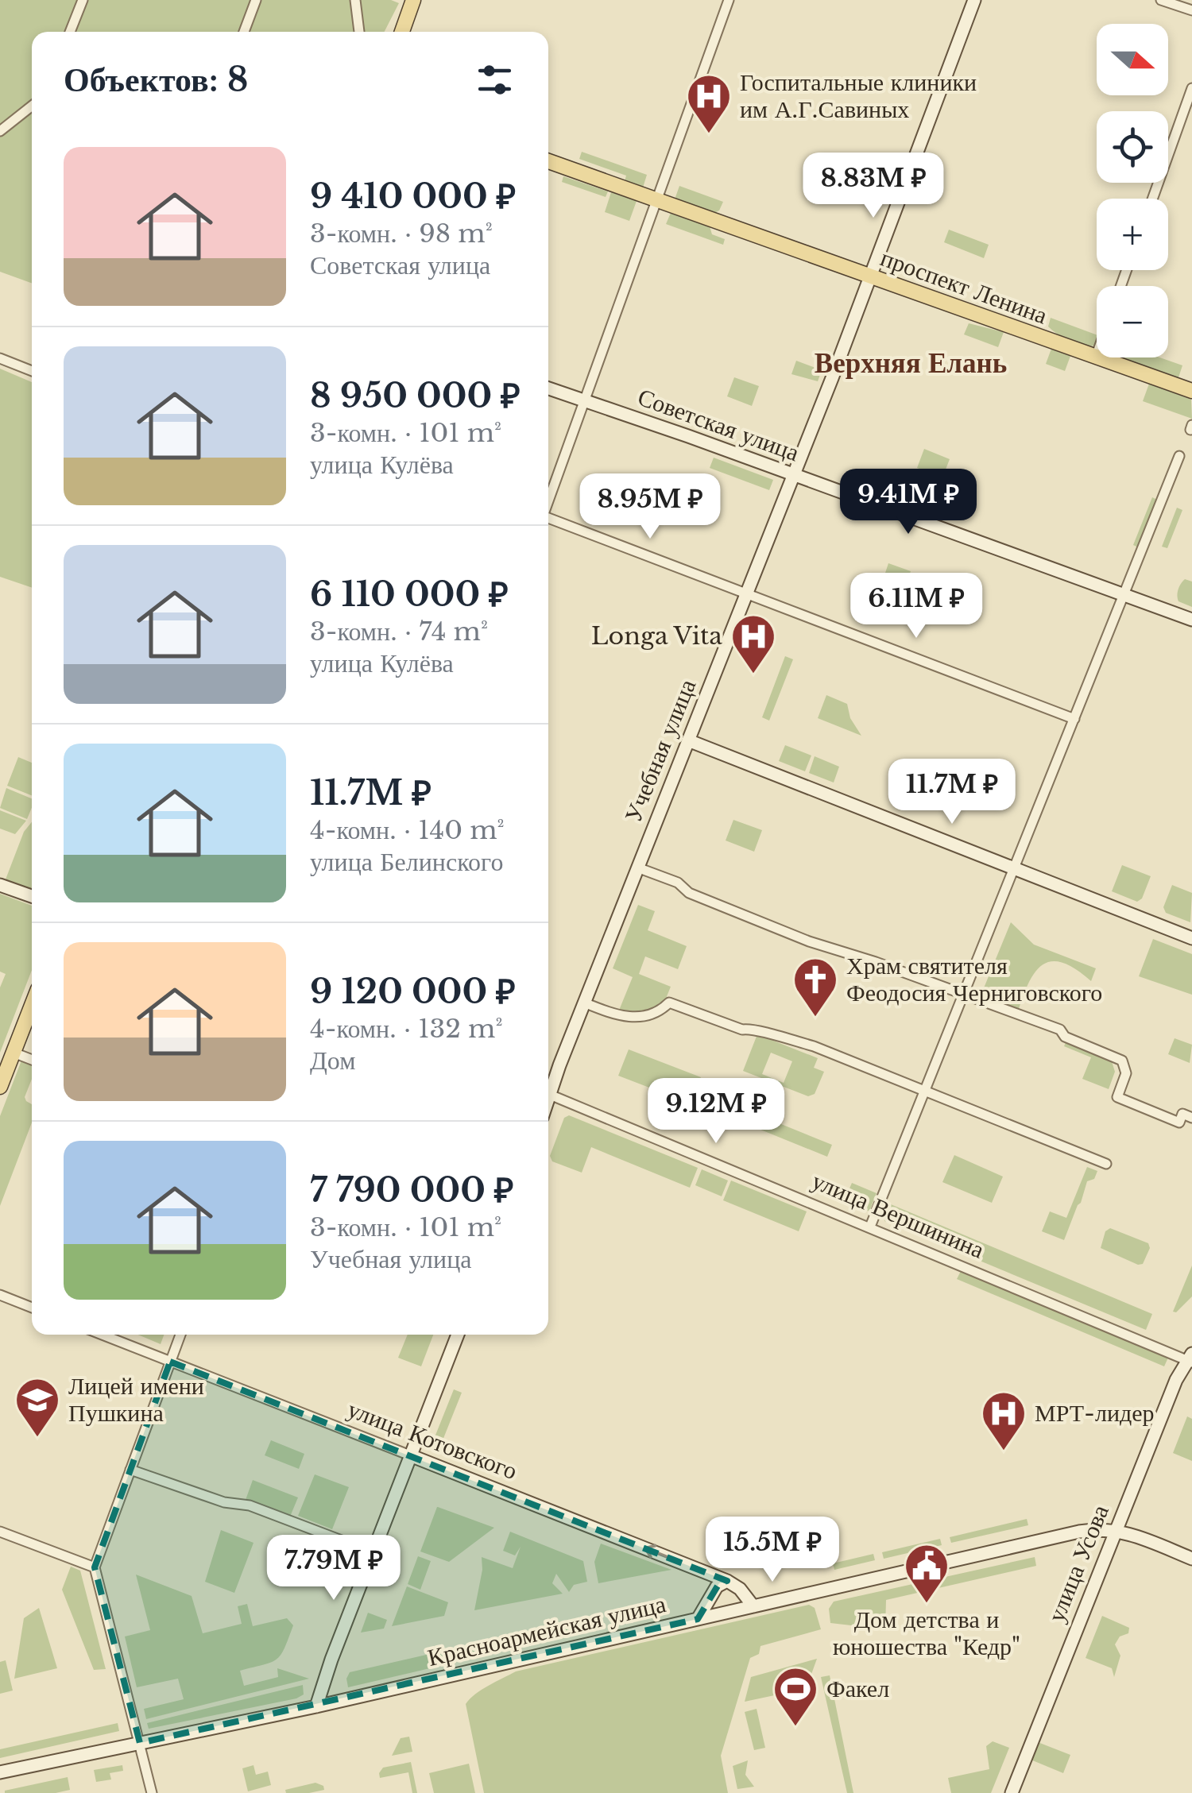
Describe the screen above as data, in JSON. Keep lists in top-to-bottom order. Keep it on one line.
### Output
{"streets":{"main road":["проспект Ленина","Советская улица","Учебная улица","улица Котовского","улица Усова","Красноармейская улица"],"street":["улица Вершинина"]},"crossings":[["проспект Ленина","Учебная улица"],["Советская улица","Учебная улица"],["улица Вершинина","улица Усова"],["улица Котовского","Красноармейская улица"],["улица Усова","Красноармейская улица"]],"one_way":["улица Котовского"],"districts":["Верхняя Елань"],"places":{"hospital":["Госпитальные клиники им А.Г.Савиных","Longa Vita","МРТ-лидер"],"church":["Храм святителя Феодосия Черниговского"],"school or university":["Лицей имени Пушкина"],"public building":["Дом детства и юношества \"Кедр\""],"sports":["Факел"]},"north":"right","page":{"map_buttons":["+","−"],"heading":"Объектов: 8","list":[{"name":"9 410 000 ₽","note":"3-комн. · 98 m² · Советская улица"},{"name":"8 950 000 ₽","note":"3-комн. · 101 m² · улица Кулёва"},{"name":"6 110 000 ₽","note":"3-комн. · 74 m² · улица Кулёва"},{"name":"11.7M ₽","note":"4-комн. · 140 m² · улица Белинского"},{"name":"9 120 000 ₽","note":"4-комн. · 132 m² · Дом"},{"name":"7 790 000 ₽","note":"3-комн. · 101 m² · Учебная улица"}],"price":["8.83M ₽","9.41M ₽","8.95M ₽","6.11M ₽","11.7M ₽","9.12M ₽","15.5M ₽","7.79M ₽"]}}
